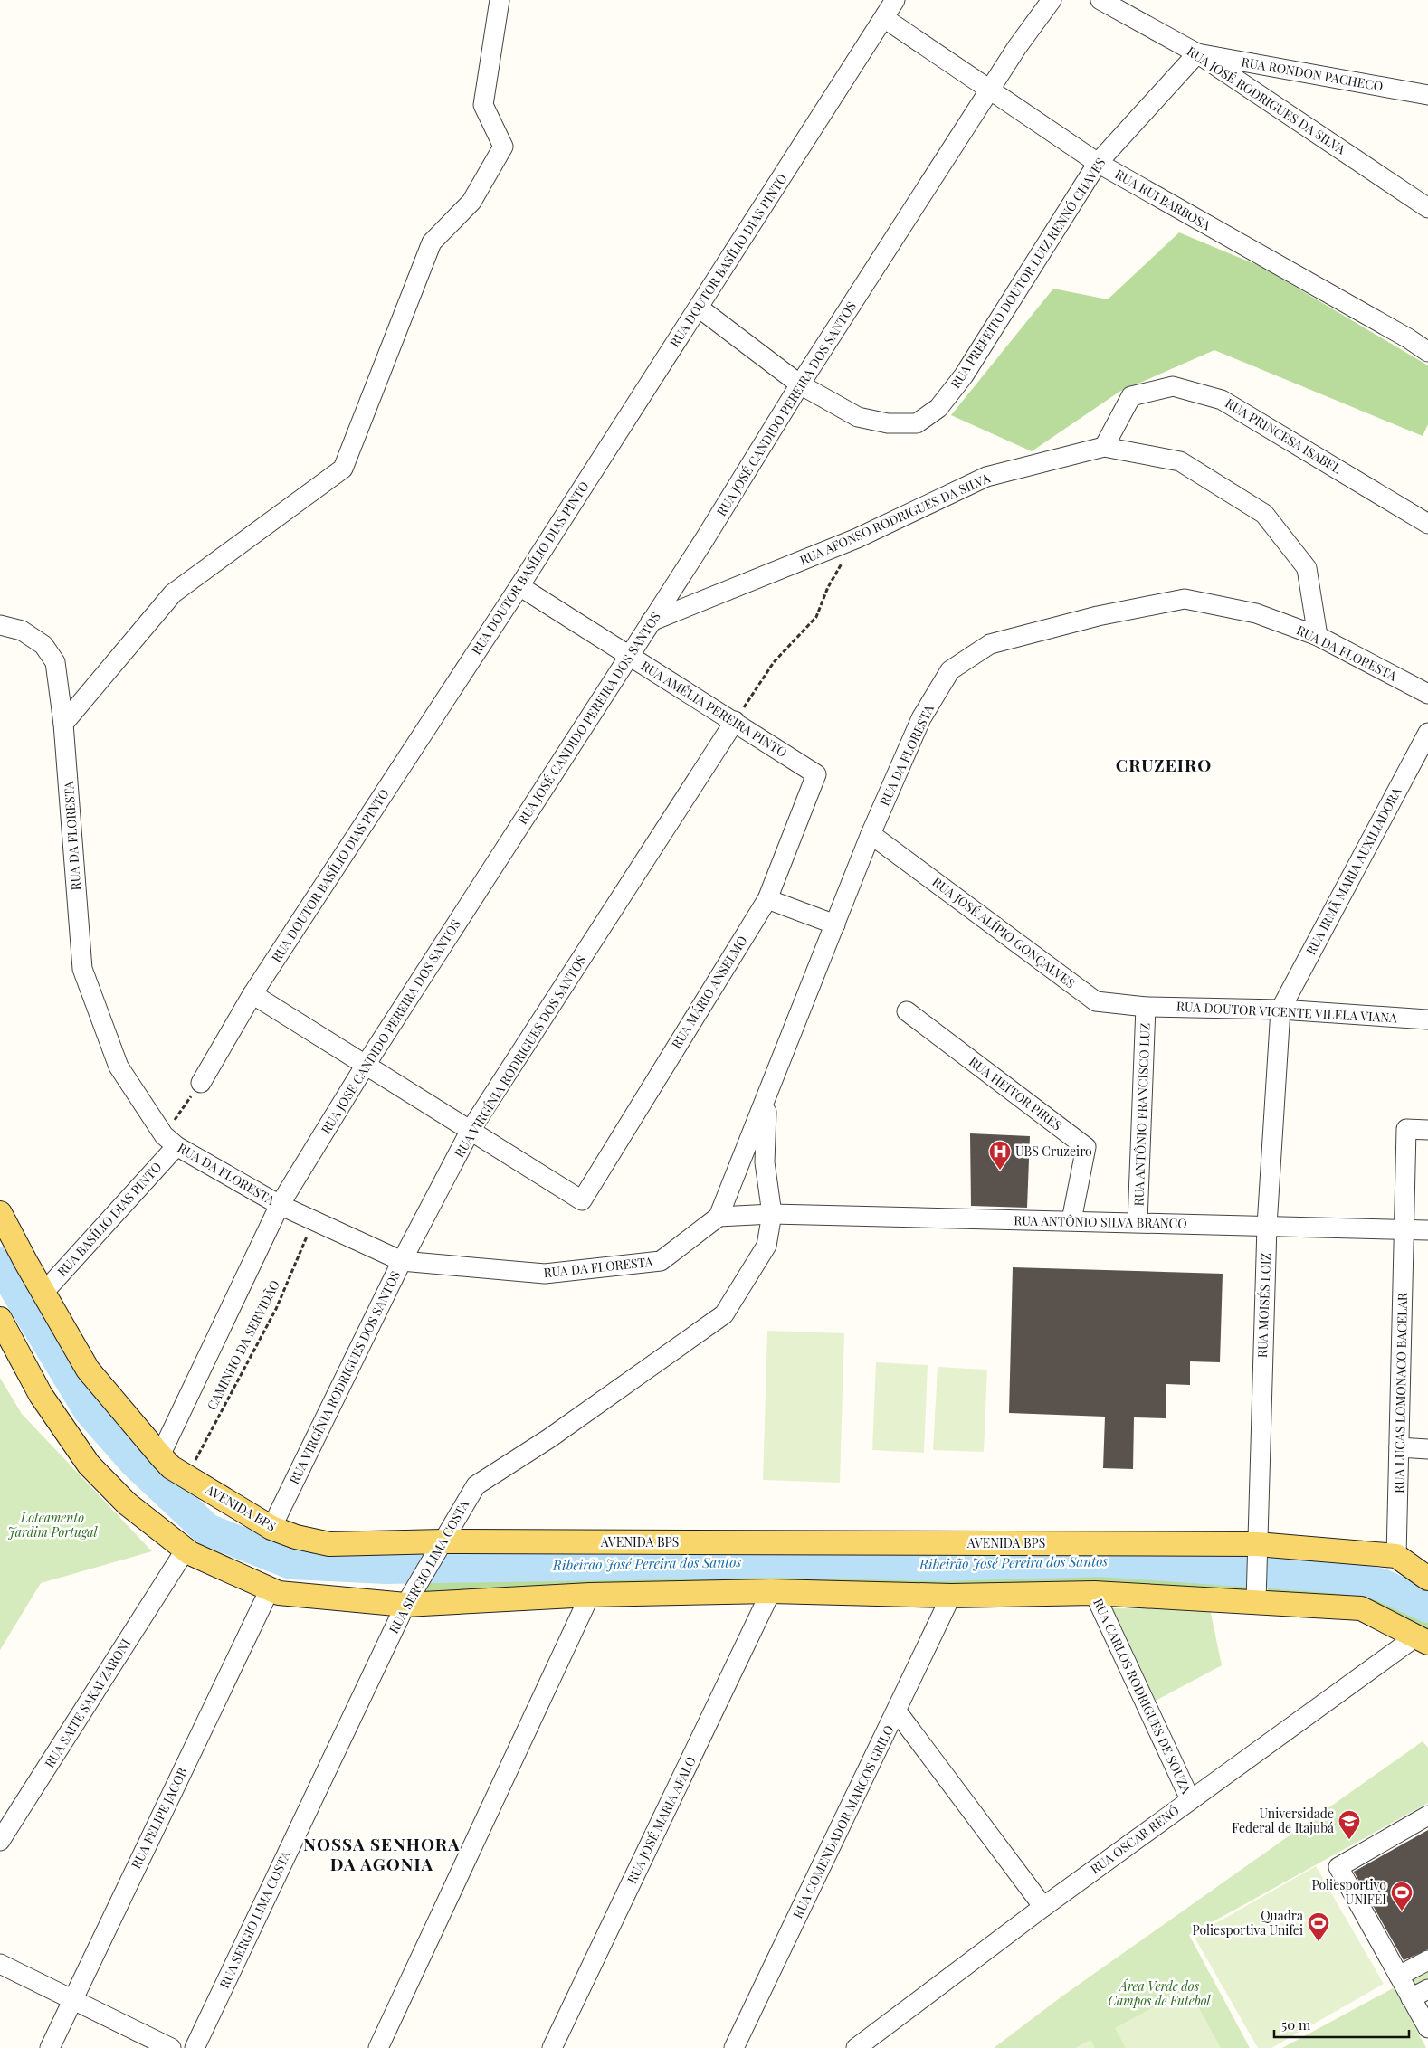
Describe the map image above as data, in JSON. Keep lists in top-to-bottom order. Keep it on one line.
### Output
{"streets":{"main road":["AVENIDA BPS"],"street":["RUA RONDON PACHECO","RUA JOSÉ RODRIGUES DA SILVA","RUA RUI BARBOSA","RUA DOUTOR BASÍLIO DIAS PINTO","RUA PREFEITO DOUTOR LUIZ RENNÓ CHAVES","RUA JOSÉ CANDIDO PEREIRA DOS SANTOS","RUA PRINCESA ISABEL","RUA AFONSO RODRIGUES DA SILVA","RUA DA FLORESTA","RUA AMÉLIA PEREIRA PINTO","RUA IRMÃ MARIA AUXILIADORA","RUA JOSÉ ALÍPIO GONÇALVES","RUA MÁRIO ANSELMO","RUA DOUTOR VICENTE VILELA VIANA","RUA VIRGÍNIA RODRIGUES DOS SANTOS","RUA HEITOR PIRES","RUA ANTÔNIO FRANCISCO LUZ","RUA BASÍLIO DIAS PINTO","RUA ANTÔNIO SILVA BRANCO","RUA MOISÉS LOIZ","RUA LUCAS LOMONACO BACELAR","RUA SERGIO LIMA COSTA","RUA CARLOS RODRIGUES DE SOUZA","RUA SAITE SAKAI ZARONI","RUA FELIPE JACOB","RUA JOSÉ MARIA AFALO","RUA COMENDADOR MARCOS GRILO","RUA OSCAR RENÓ"],"path":["CAMINHO DA SERVIDÃO"]},"crossings":[["RUA RONDON PACHECO","RUA JOSÉ RODRIGUES DA SILVA"],["RUA RONDON PACHECO","RUA PREFEITO DOUTOR LUIZ RENNÓ CHAVES"],["RUA JOSÉ RODRIGUES DA SILVA","RUA PREFEITO DOUTOR LUIZ RENNÓ CHAVES"],["RUA RUI BARBOSA","RUA DOUTOR BASÍLIO DIAS PINTO"],["RUA RUI BARBOSA","RUA PREFEITO DOUTOR LUIZ RENNÓ CHAVES"],["RUA RUI BARBOSA","RUA JOSÉ CANDIDO PEREIRA DOS SANTOS"],["RUA DOUTOR BASÍLIO DIAS PINTO","RUA PREFEITO DOUTOR LUIZ RENNÓ CHAVES"],["RUA DOUTOR BASÍLIO DIAS PINTO","RUA AMÉLIA PEREIRA PINTO"],["RUA PREFEITO DOUTOR LUIZ RENNÓ CHAVES","RUA JOSÉ CANDIDO PEREIRA DOS SANTOS"],["RUA JOSÉ CANDIDO PEREIRA DOS SANTOS","RUA AFONSO RODRIGUES DA SILVA"],["RUA JOSÉ CANDIDO PEREIRA DOS SANTOS","RUA DA FLORESTA"],["RUA JOSÉ CANDIDO PEREIRA DOS SANTOS","RUA AMÉLIA PEREIRA PINTO"],["RUA JOSÉ CANDIDO PEREIRA DOS SANTOS","AVENIDA BPS"],["RUA PRINCESA ISABEL","RUA AFONSO RODRIGUES DA SILVA"],["RUA AFONSO RODRIGUES DA SILVA","RUA DA FLORESTA"],["RUA DA FLORESTA","RUA JOSÉ ALÍPIO GONÇALVES"],["RUA DA FLORESTA","RUA VIRGÍNIA RODRIGUES DOS SANTOS"],["RUA DA FLORESTA","RUA BASÍLIO DIAS PINTO"],["RUA DA FLORESTA","CAMINHO DA SERVIDÃO"],["RUA DA FLORESTA","RUA SERGIO LIMA COSTA"],["RUA AMÉLIA PEREIRA PINTO","RUA MÁRIO ANSELMO"],["RUA AMÉLIA PEREIRA PINTO","RUA VIRGÍNIA RODRIGUES DOS SANTOS"],["RUA IRMÃ MARIA AUXILIADORA","RUA DOUTOR VICENTE VILELA VIANA"],["RUA IRMÃ MARIA AUXILIADORA","RUA MOISÉS LOIZ"],["RUA JOSÉ ALÍPIO GONÇALVES","RUA DOUTOR VICENTE VILELA VIANA"],["RUA JOSÉ ALÍPIO GONÇALVES","RUA ANTÔNIO FRANCISCO LUZ"],["RUA MÁRIO ANSELMO","RUA VIRGÍNIA RODRIGUES DOS SANTOS"],["RUA DOUTOR VICENTE VILELA VIANA","RUA ANTÔNIO FRANCISCO LUZ"],["RUA DOUTOR VICENTE VILELA VIANA","RUA MOISÉS LOIZ"],["RUA VIRGÍNIA RODRIGUES DOS SANTOS","AVENIDA BPS"],["RUA HEITOR PIRES","RUA ANTÔNIO SILVA BRANCO"],["RUA ANTÔNIO FRANCISCO LUZ","RUA ANTÔNIO SILVA BRANCO"],["RUA BASÍLIO DIAS PINTO","AVENIDA BPS"],["RUA ANTÔNIO SILVA BRANCO","RUA MOISÉS LOIZ"],["RUA ANTÔNIO SILVA BRANCO","RUA LUCAS LOMONACO BACELAR"],["RUA ANTÔNIO SILVA BRANCO","RUA SERGIO LIMA COSTA"],["RUA MOISÉS LOIZ","AVENIDA BPS"],["CAMINHO DA SERVIDÃO","AVENIDA BPS"],["RUA LUCAS LOMONACO BACELAR","AVENIDA BPS"],["AVENIDA BPS","RUA SERGIO LIMA COSTA"],["RUA CARLOS RODRIGUES DE SOUZA","RUA OSCAR RENÓ"]],"districts":["CRUZEIRO","NOSSA SENHORA DA AGONIA"],"water":["Ribeirão José Pereira dos Santos"],"parks":["Loteamento Jardim Portugal","Área Verde dos Campos de Futebol"],"places":{"hospital":["UBS Cruzeiro"],"school or university":["Universidade Federal de Itajubá"],"sports":["Poliesportivo UNIFEI","Quadra Poliesportiva Unifei"]},"scale_bar":"50 m"}
